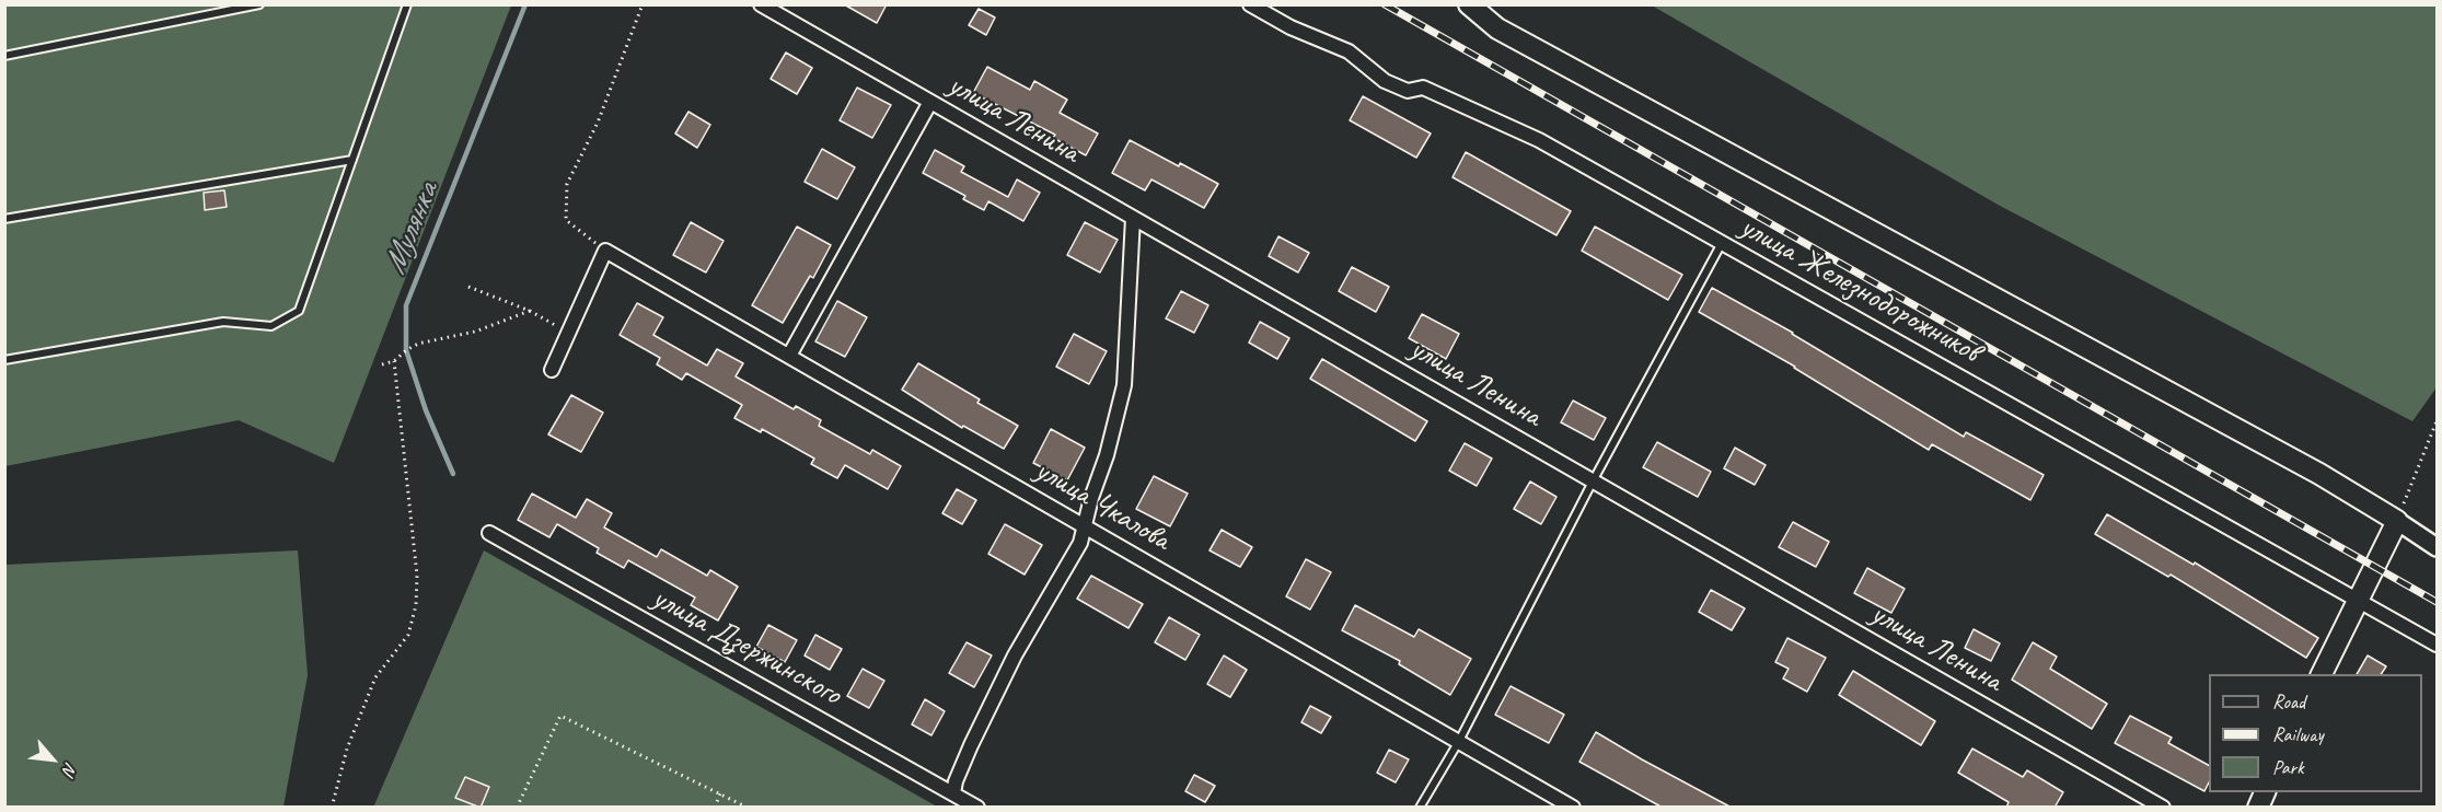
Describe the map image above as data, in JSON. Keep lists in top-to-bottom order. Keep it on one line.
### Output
{"streets":{"street":["улица Ленина","улица Железнодорожников","улица Чкалова","улица Дзержинского"]},"water":["Мулянка"],"legend":["Road","Railway","Park"],"north":"bottom right"}
